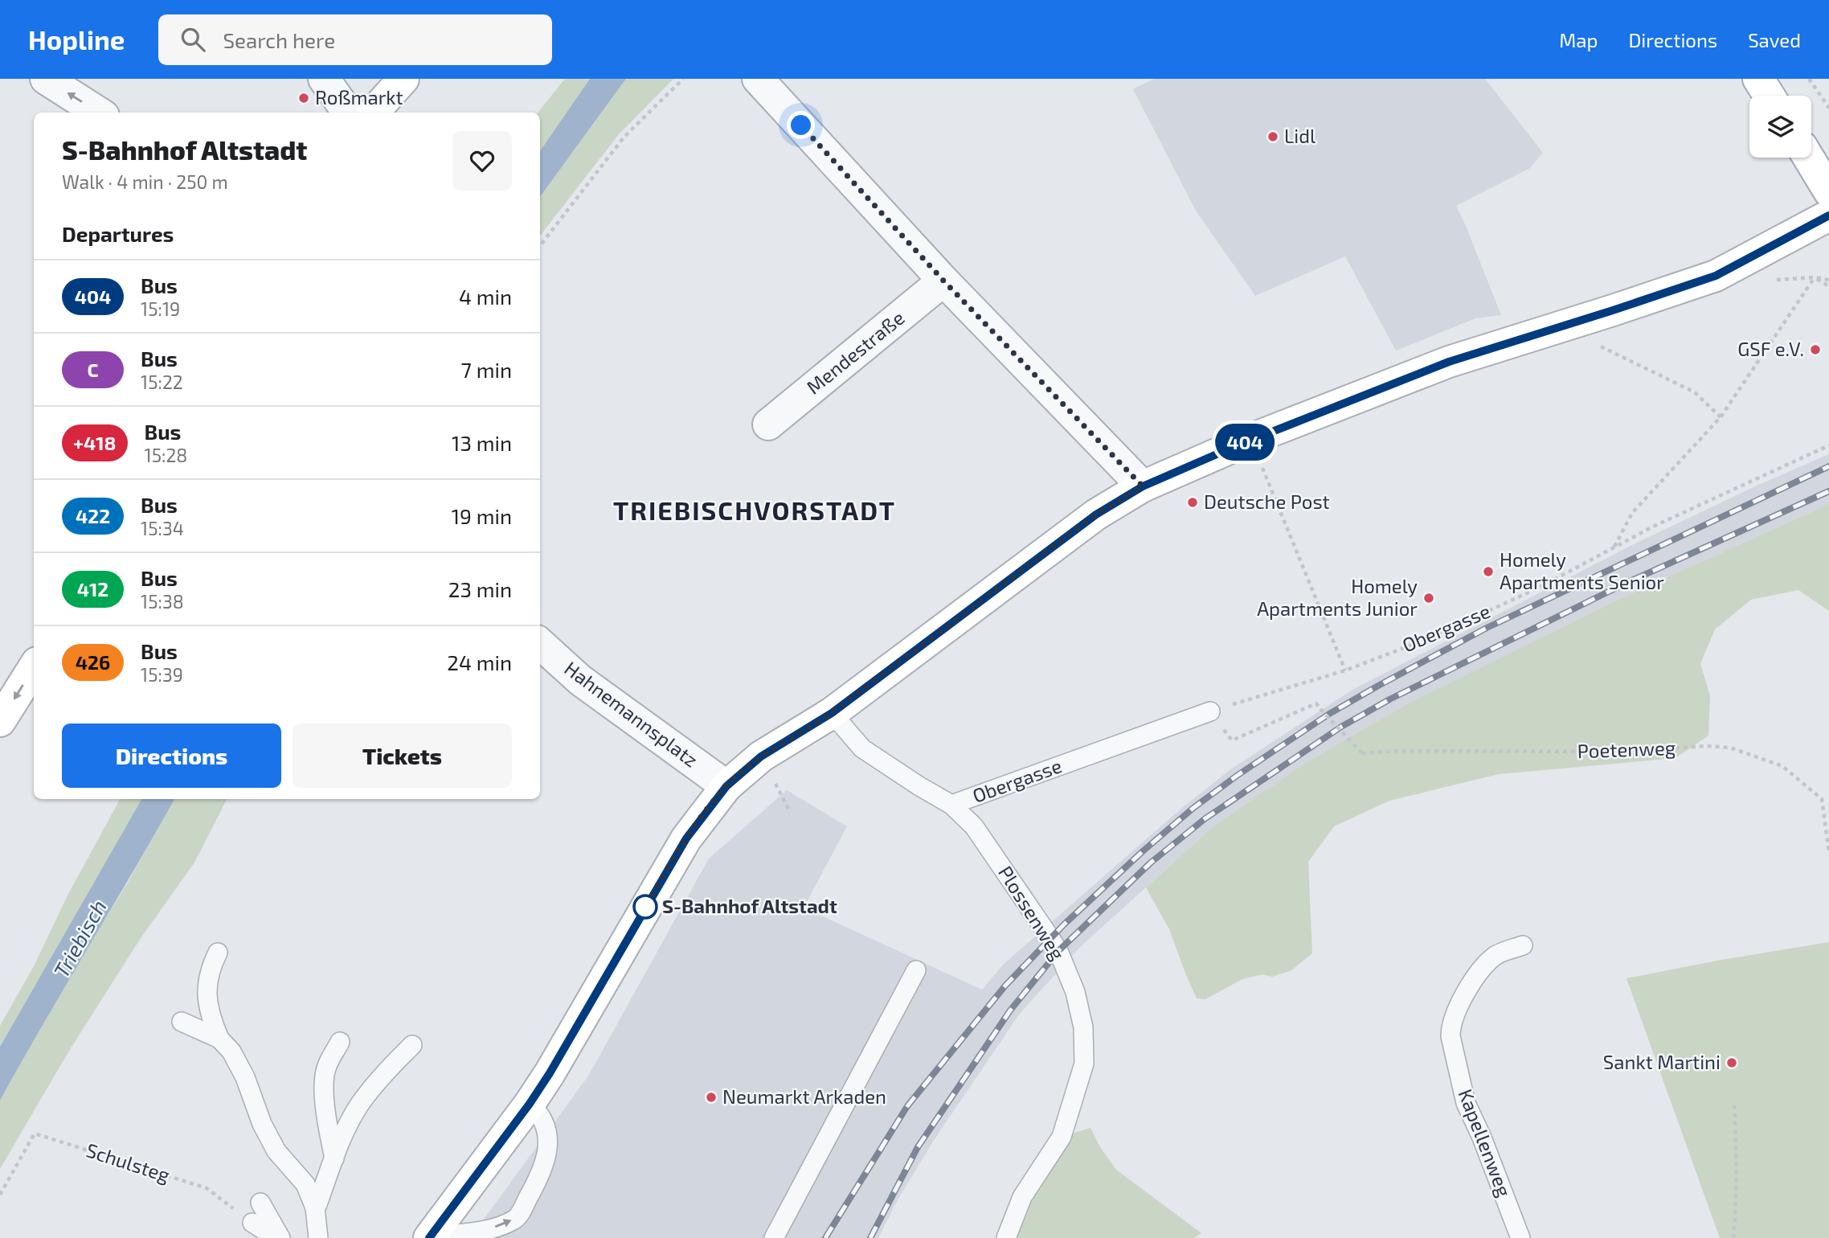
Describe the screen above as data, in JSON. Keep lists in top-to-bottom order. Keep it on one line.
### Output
{"streets":{"street":["Mendestraße","Hahnemannsplatz"],"lane":["Obergasse","Plossenweg","Kapellenweg"],"path":["Poetenweg","Schulsteg"]},"crossings":[["Obergasse","Plossenweg"]],"districts":["TRIEBISCHVORSTADT"],"water":["Triebisch"],"places":["Roßmarkt","Lidl","GSF e.V.","Deutsche Post","Homely Apartments Senior","Homely Apartments Junior","S-Bahnhof Altstadt","Sankt Martini","Neumarkt Arkaden"],"lines":["bus line 404"],"page":{"header":"Hopline","search":"Search here","nav":["Map","Directions","Saved"],"on_map":"404","heading":[["S-Bahnhof Altstadt","Walk · 4 min · 250 m"],"Departures"],"list":[{"mark":"404","name":"Bus","note":"15:19","value":"4 min"},{"mark":"C","name":"Bus","note":"15:22","value":"7 min"},{"mark":"+418","name":"Bus","note":"15:28","value":"13 min"},{"mark":"422","name":"Bus","note":"15:34","value":"19 min"},{"mark":"412","name":"Bus","note":"15:38","value":"23 min"},{"mark":"426","name":"Bus","note":"15:39","value":"24 min"}],"buttons":["Directions","Tickets"]}}
